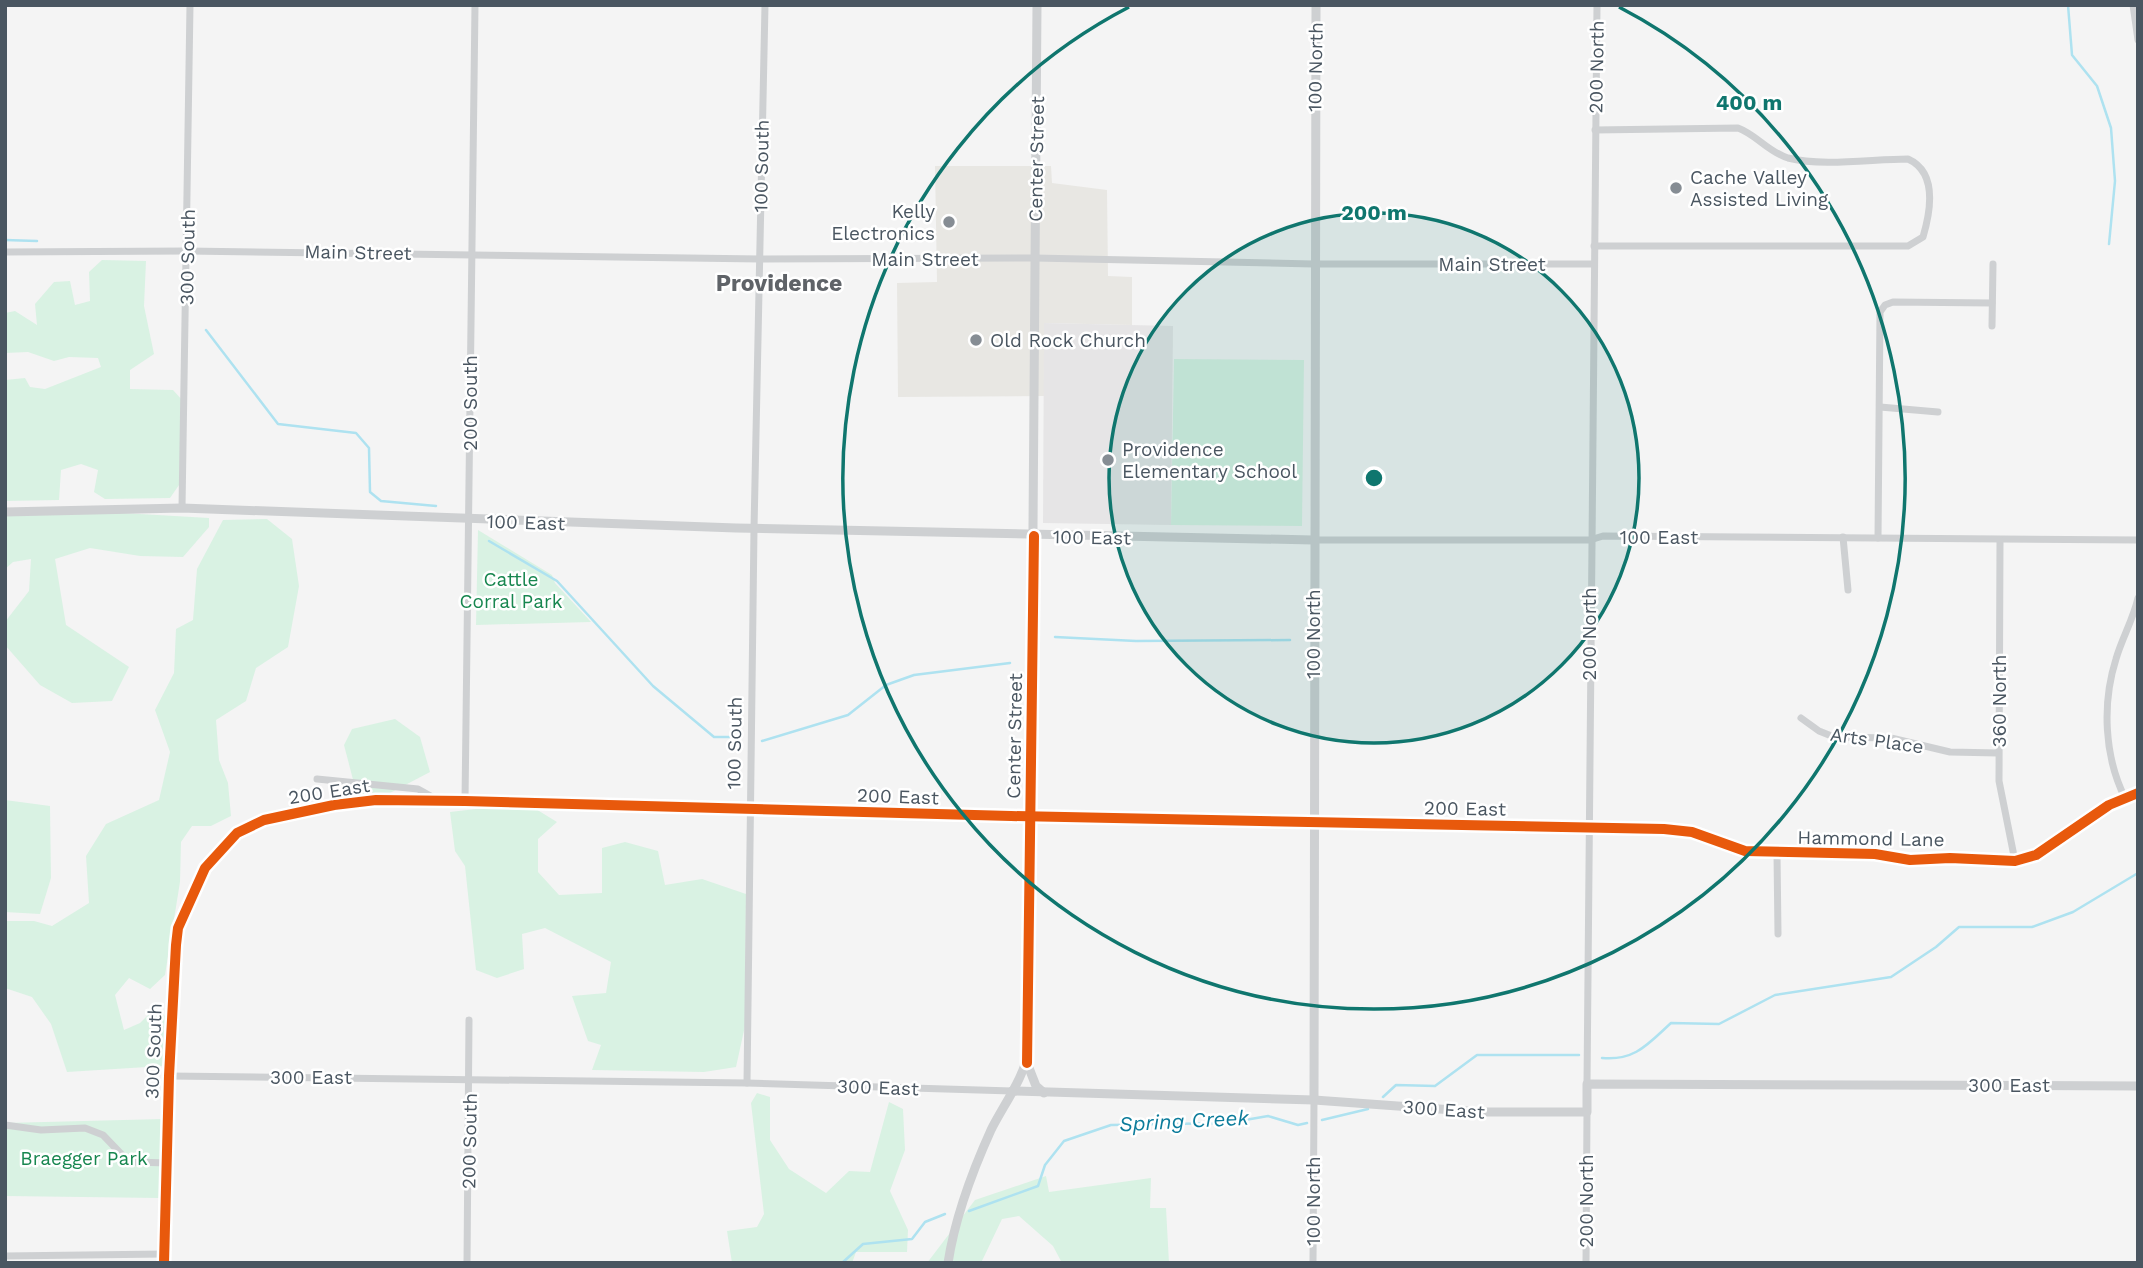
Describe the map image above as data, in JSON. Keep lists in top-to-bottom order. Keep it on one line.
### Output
{"streets":{"street":["100 North","200 North","Center Street","100 South","Main Street","300 South","200 South","100 East","360 North","Arts Place","200 East","Hammond Lane","300 East"]},"crossings":[["100 North","Main Street"],["100 North","100 East"],["100 North","200 East"],["100 North","300 East"],["200 North","Main Street"],["200 North","100 East"],["200 North","200 East"],["200 North","Hammond Lane"],["200 North","300 East"],["Center Street","Main Street"],["Center Street","100 East"],["Center Street","200 East"],["Center Street","300 East"],["100 South","Main Street"],["100 South","100 East"],["100 South","200 East"],["100 South","300 East"],["Main Street","300 South"],["Main Street","200 South"],["300 South","100 East"],["300 South","200 East"],["300 South","300 East"],["200 South","100 East"],["200 South","200 East"],["200 South","300 East"],["100 East","360 North"],["360 North","Arts Place"],["360 North","Hammond Lane"],["200 East","Hammond Lane"]],"districts":["Providence"],"water":["Spring Creek"],"parks":["Cattle Corral Park","Braegger Park"],"places":["Cache Valley Assisted Living","Kelly Electronics","Old Rock Church","Providence Elementary School"],"rings":["400 m","200 m"]}
